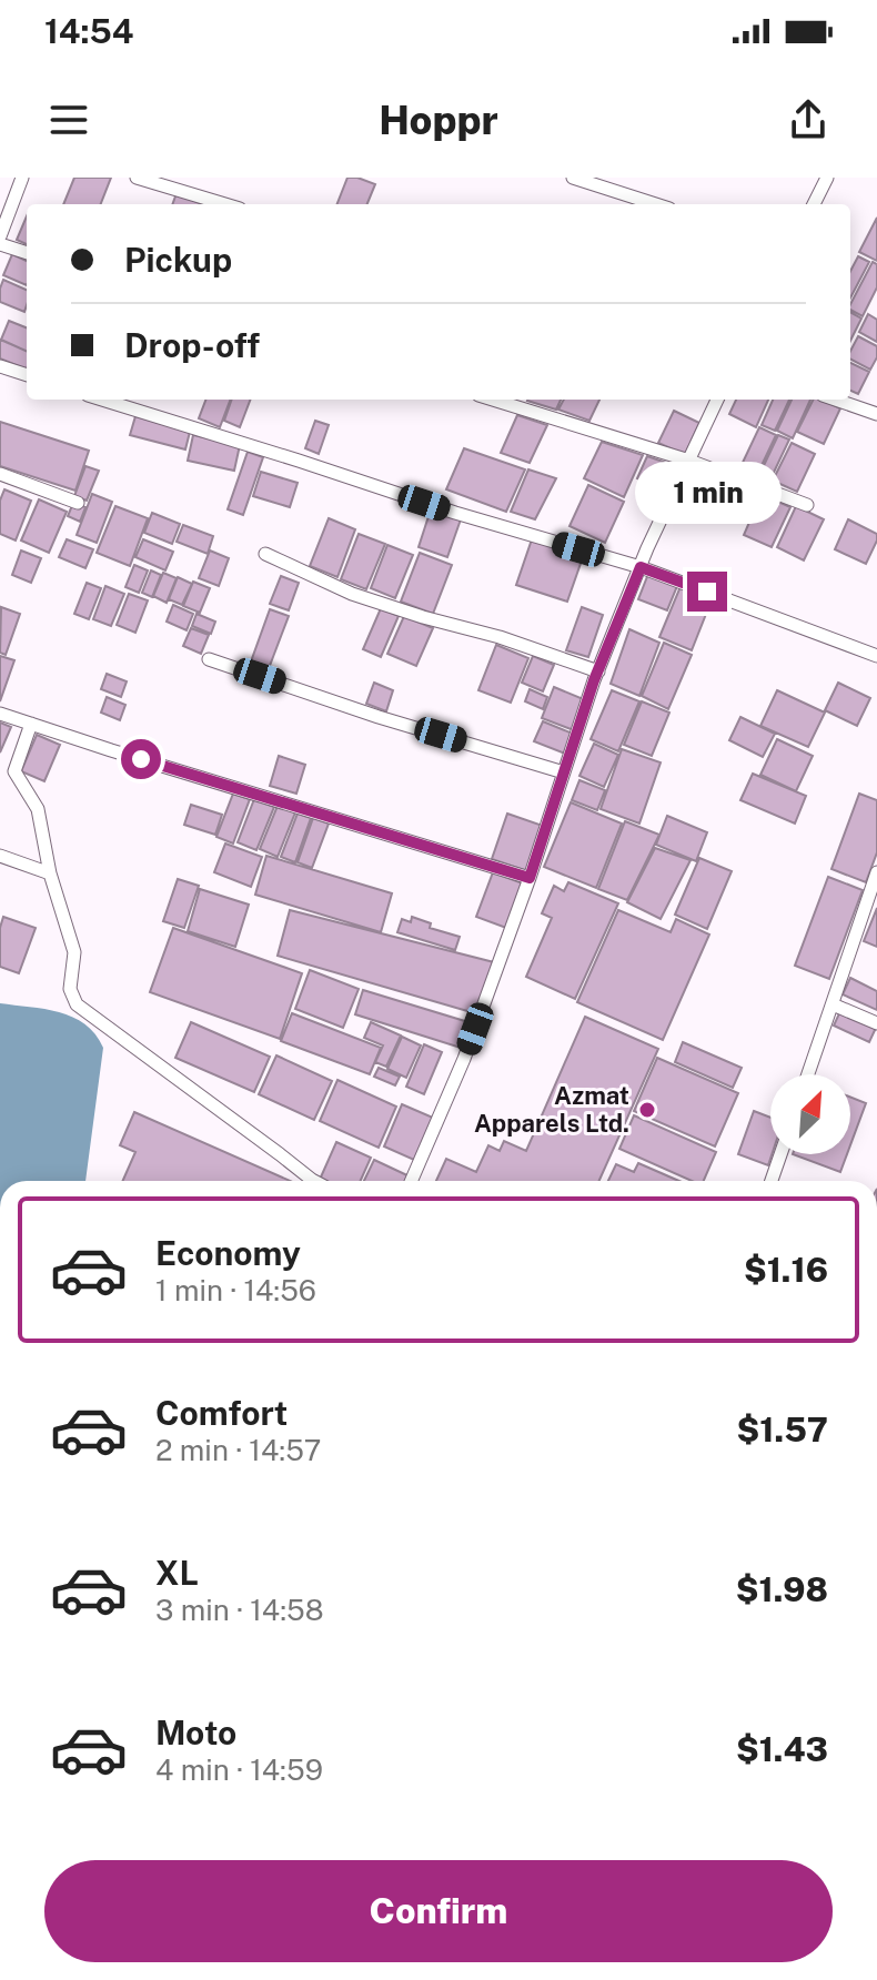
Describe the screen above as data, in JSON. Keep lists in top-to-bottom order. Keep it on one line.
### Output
{"places":["Azmat Apparels Ltd."],"north":"top right","page":{"status":"14:54","header":"Hoppr","banner":["Pickup","Drop-off"],"bubble":"1 min","list":[{"name":"Economy","note":"1 min · 14:56","value":"$1.16"},{"name":"Comfort","note":"2 min · 14:57","value":"$1.57"},{"name":"XL","note":"3 min · 14:58","value":"$1.98"},{"name":"Moto","note":"4 min · 14:59","value":"$1.43"}],"buttons":"Confirm"}}
